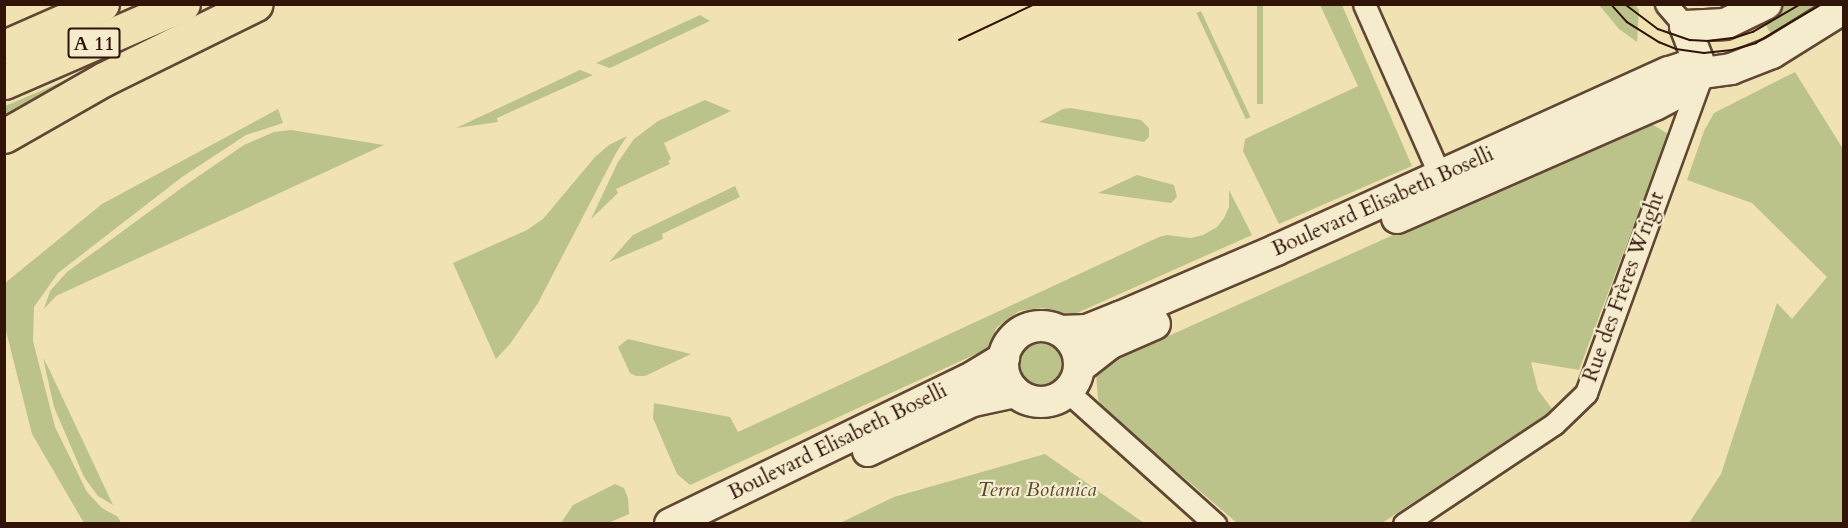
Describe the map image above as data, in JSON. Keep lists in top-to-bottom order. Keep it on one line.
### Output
{"streets":{"highway":["A 11"],"street":["Boulevard Elisabeth Boselli","Rue des Frères Wright"]},"crossings":[["Boulevard Elisabeth Boselli","Rue des Frères Wright"]],"parks":["Terra Botanica"]}
